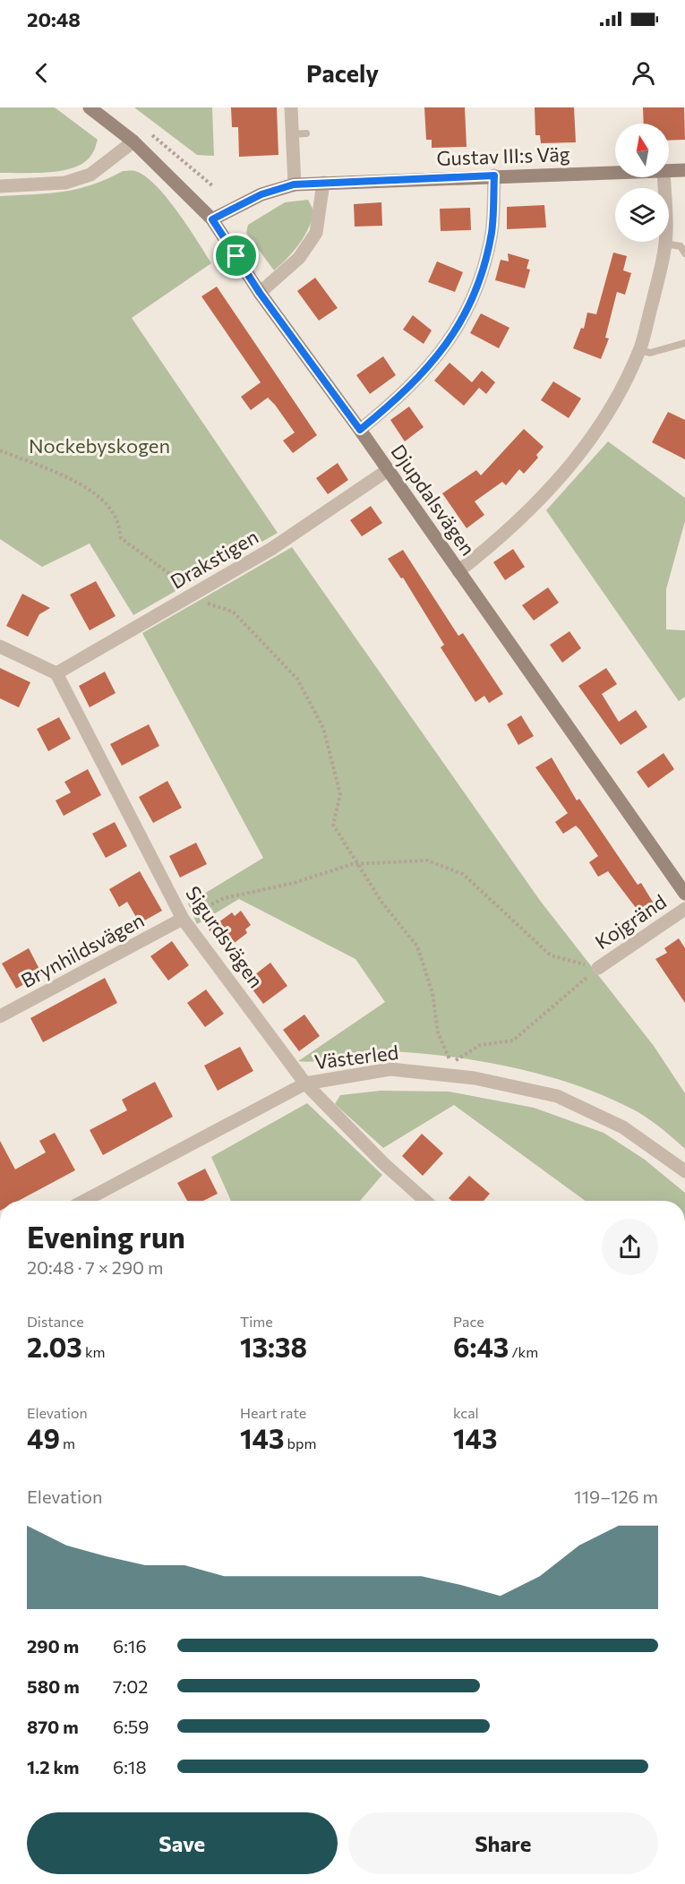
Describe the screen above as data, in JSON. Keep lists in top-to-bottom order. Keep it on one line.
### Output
{"streets":{"street":["Gustav III:s Väg","Djupdalsvägen","Drakstigen","Kojgränd","Sigurdsvägen","Brynhildsvägen","Västerled"]},"crossings":[["Gustav III:s Väg","Djupdalsvägen"],["Djupdalsvägen","Drakstigen"],["Drakstigen","Sigurdsvägen"],["Sigurdsvägen","Brynhildsvägen"],["Sigurdsvägen","Västerled"]],"parks":["Nockebyskogen"],"north":"top","page":{"status":"20:48","header":"Pacely","heading":["Evening run","20:48 · 7 × 290 m"],"stats":[["Distance","2.03 km"],["Time","13:38"],["Pace","6:43 /km"],["Elevation","49 m"],["Heart rate","143 bpm"],["kcal","143"]],"chart":["Elevation","119–126 m"],"list":[{"name":"290 m","note":"6:16"},{"name":"580 m","note":"7:02"},{"name":"870 m","note":"6:59"},{"name":"1.2 km","note":"6:18"}],"buttons":["Save","Share"]}}
